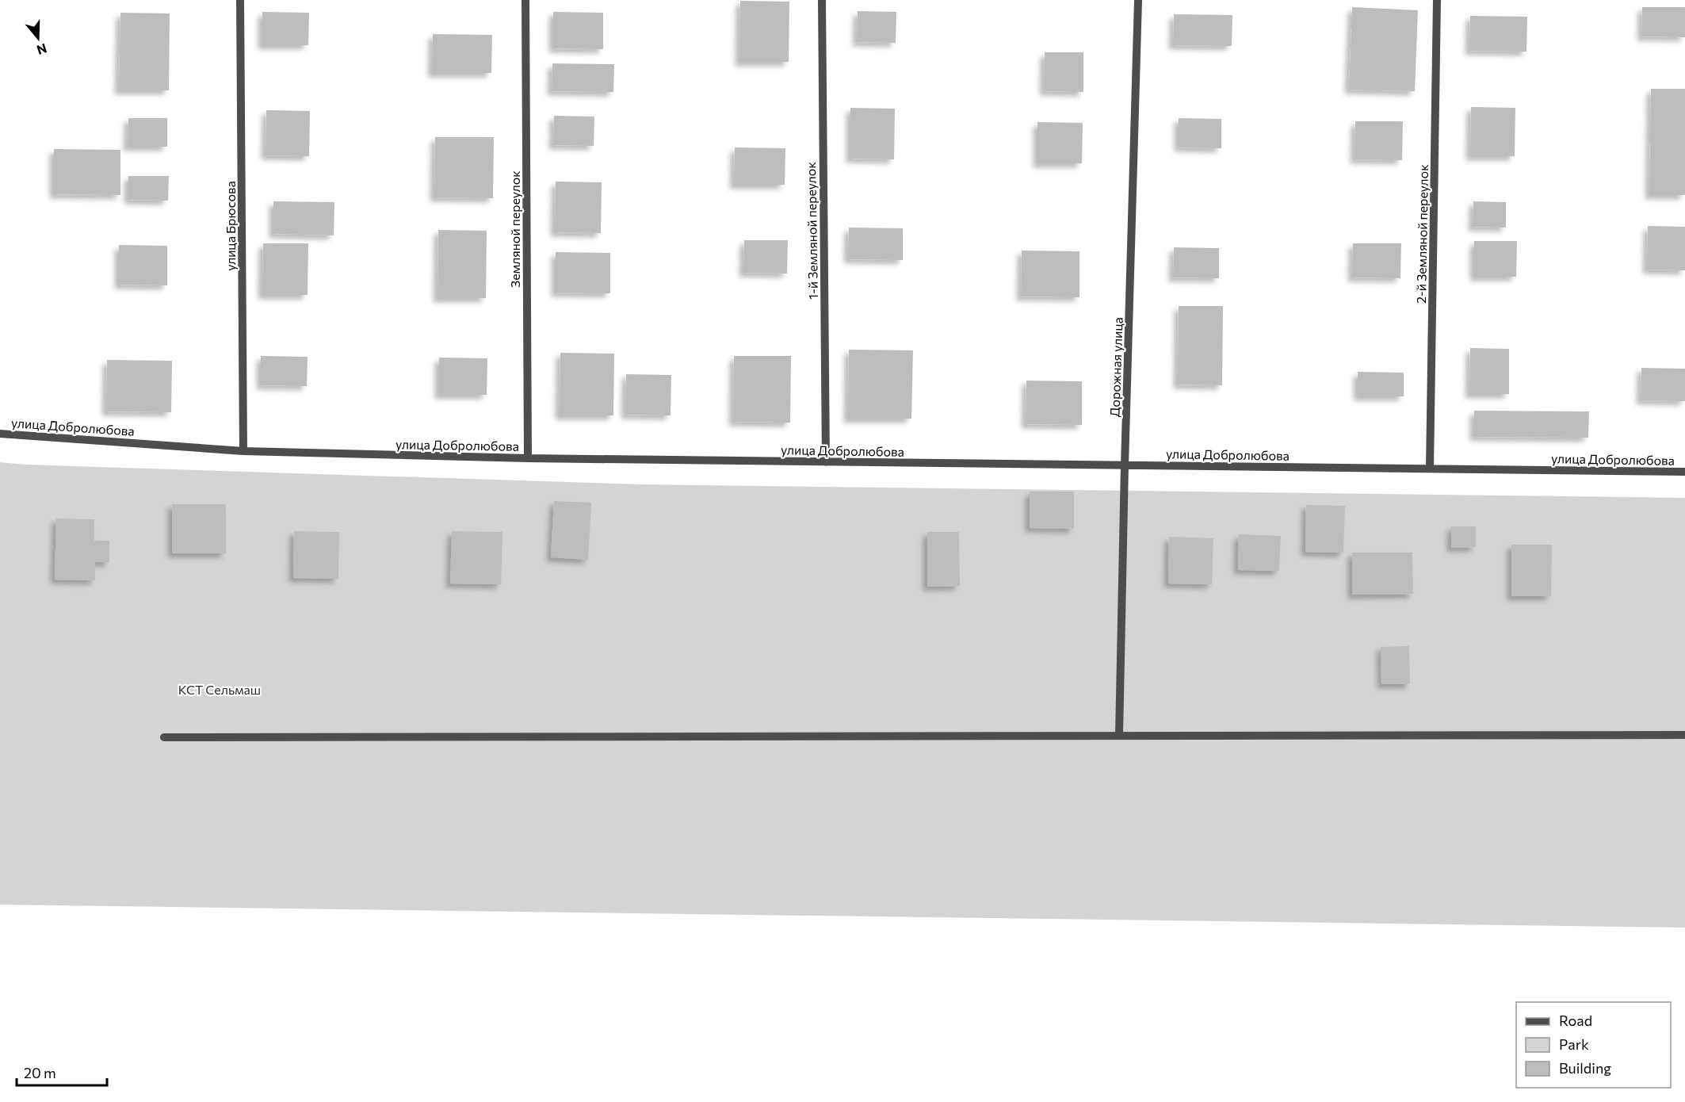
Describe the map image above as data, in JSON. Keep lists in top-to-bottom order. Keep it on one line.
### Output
{"streets":{"street":["улица Брюсова","Земляной переулок","1-й Земляной переулок","2-й Земляной переулок","Дорожная улица","улица Добролюбова"]},"crossings":[["улица Брюсова","улица Добролюбова"],["Земляной переулок","улица Добролюбова"],["1-й Земляной переулок","улица Добролюбова"],["2-й Земляной переулок","улица Добролюбова"],["Дорожная улица","улица Добролюбова"]],"parks":["КСТ Сельмаш"],"legend":["Road","Park","Building"],"scale_bar":"20 m","north":"bottom"}
